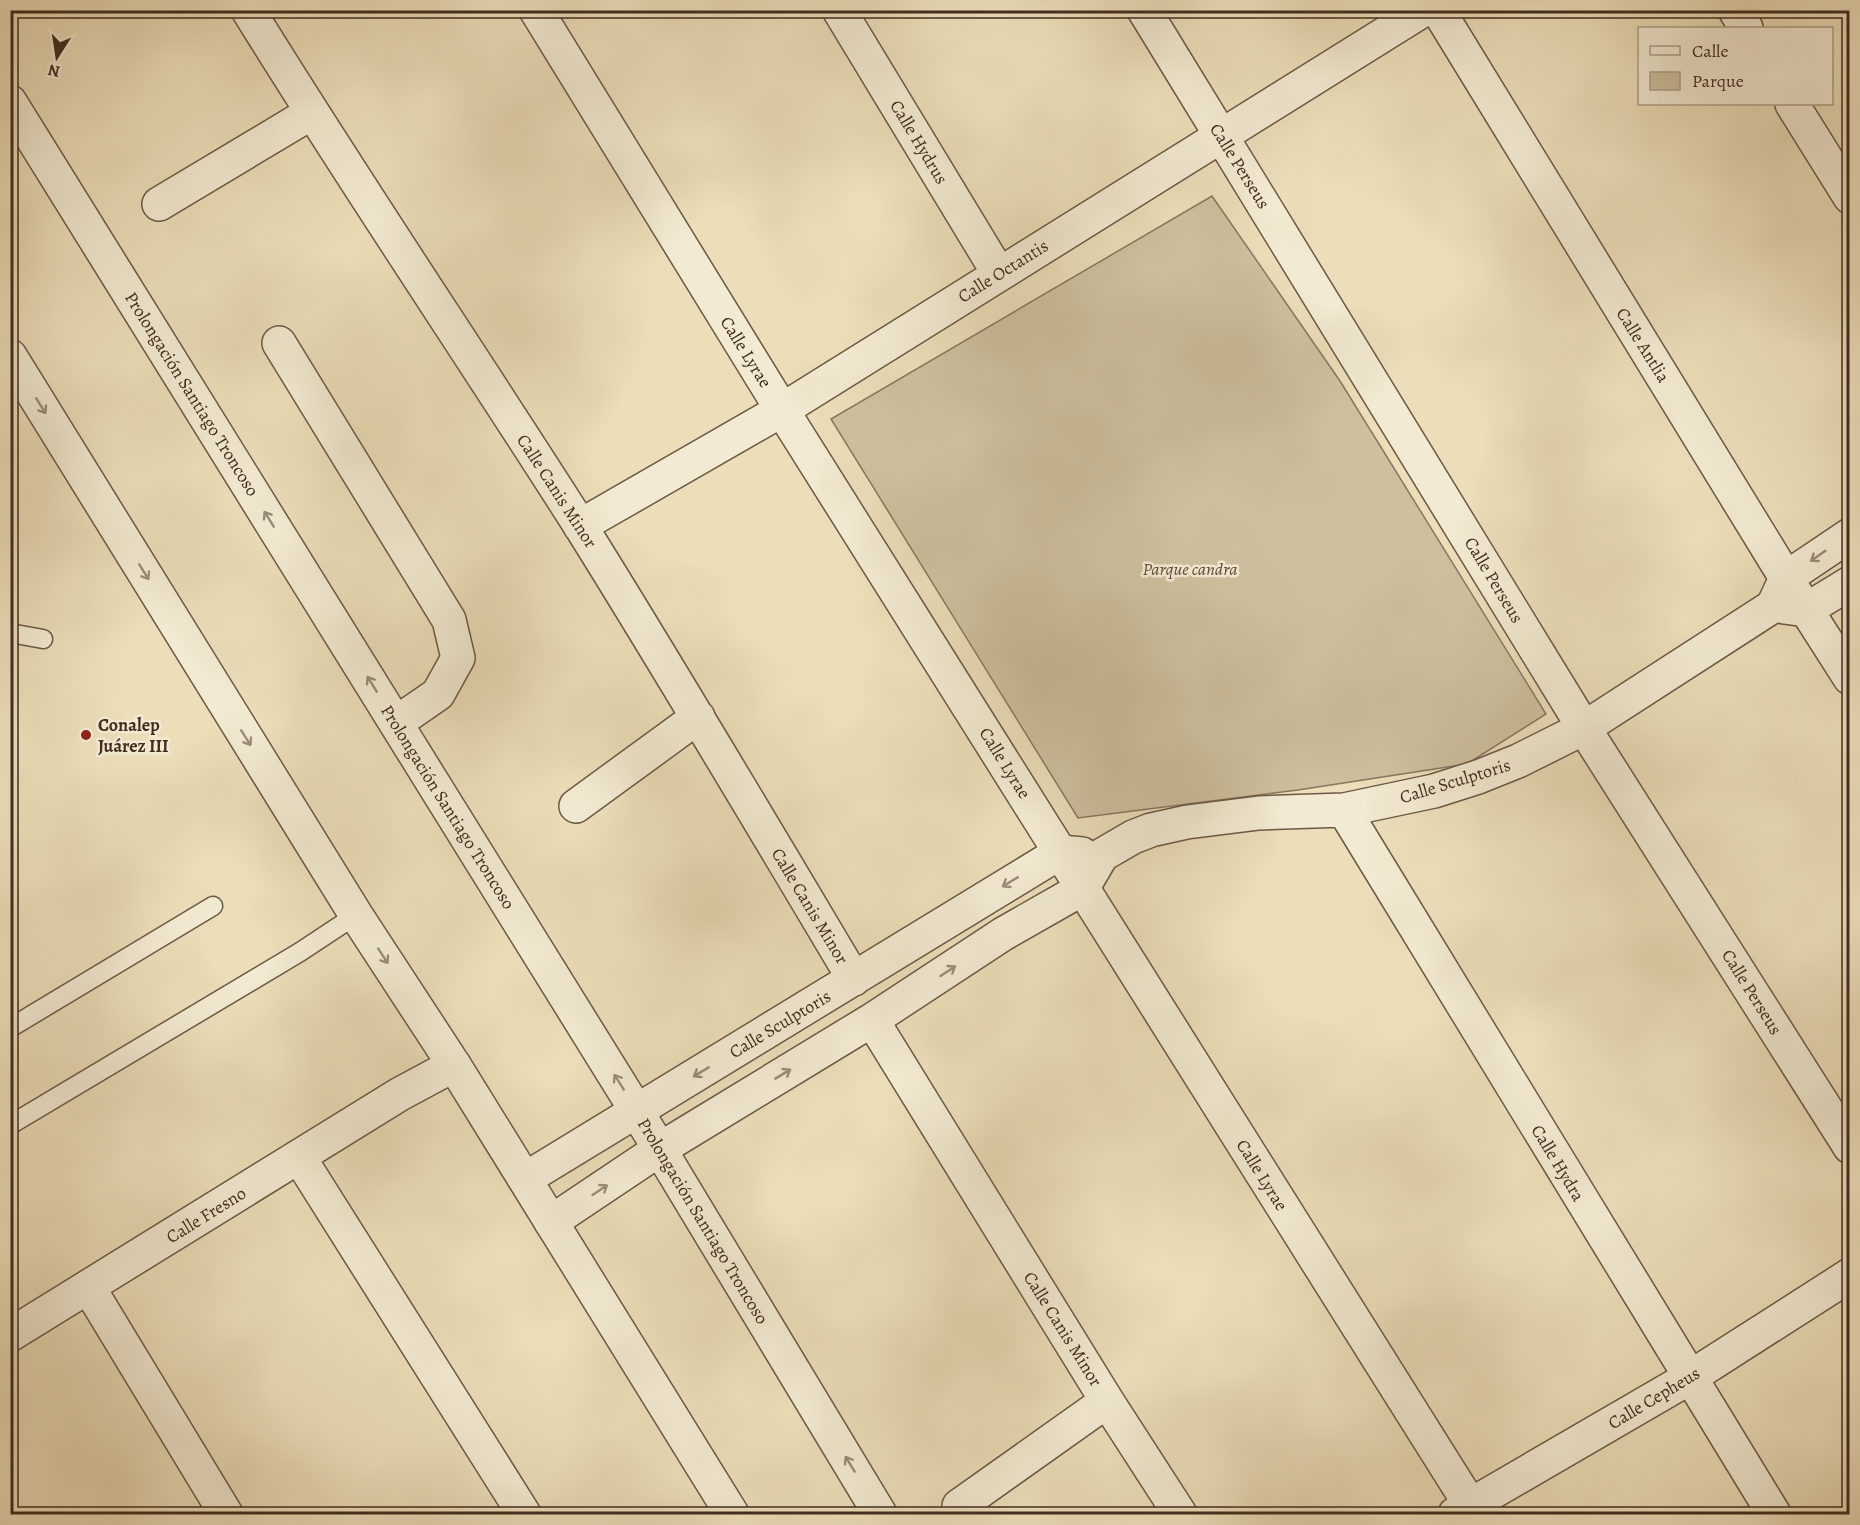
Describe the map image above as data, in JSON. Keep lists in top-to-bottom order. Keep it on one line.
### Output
{"streets":{"street":["Calle Hydrus","Calle Perseus","Calle Octantis","Calle Antlia","Calle Lyrae","Prolongación Santiago Troncoso","Calle Canis Minor","Calle Sculptoris","Calle Hydra","Calle Fresno","Calle Cepheus"]},"crossings":[["Calle Hydrus","Calle Octantis"],["Calle Perseus","Calle Octantis"],["Calle Perseus","Calle Sculptoris"],["Calle Octantis","Calle Lyrae"],["Calle Octantis","Calle Canis Minor"],["Calle Antlia","Calle Sculptoris"],["Calle Lyrae","Calle Sculptoris"],["Calle Lyrae","Calle Cepheus"],["Prolongación Santiago Troncoso","Calle Sculptoris"],["Calle Canis Minor","Calle Sculptoris"],["Calle Sculptoris","Calle Hydra"],["Calle Hydra","Calle Cepheus"]],"parks":["Parque candra"],"places":["Conalep Juárez III"],"legend":["Calle","Parque"],"north":"bottom"}
